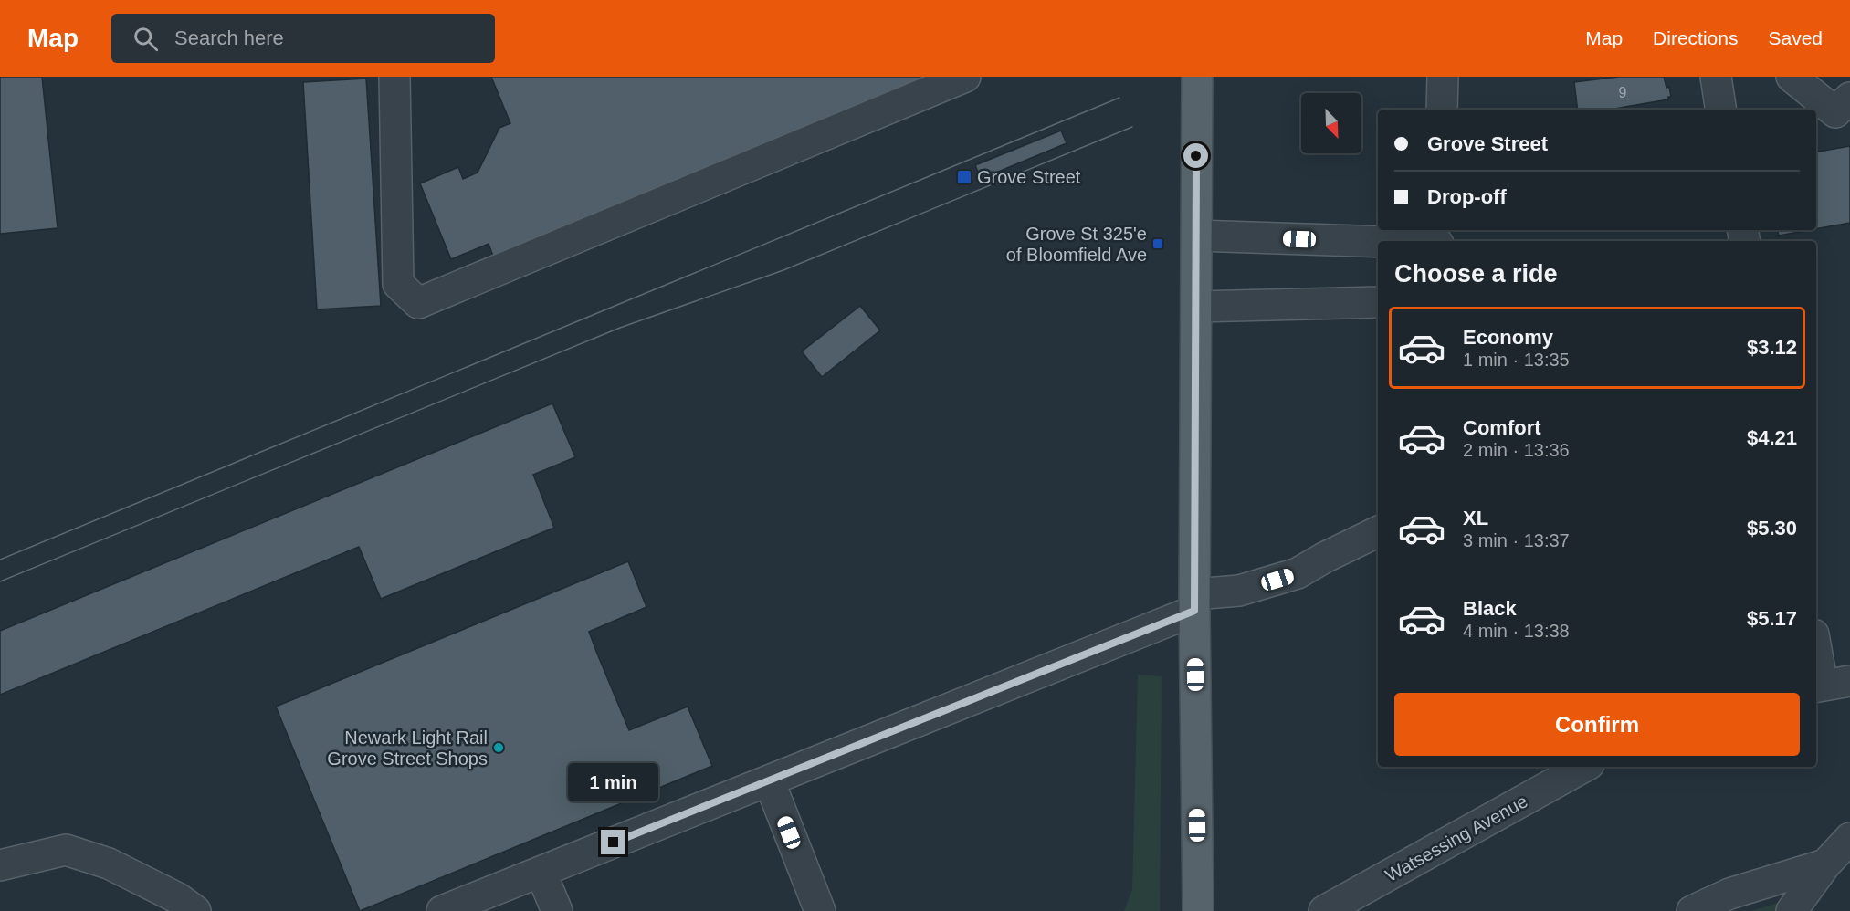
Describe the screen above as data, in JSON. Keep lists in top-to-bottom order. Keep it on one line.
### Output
{"streets":{"street":["Watsessing Avenue"]},"places":{"transit":["Grove Street","Grove St 325'e of Bloomfield Ave"],"other":["Newark Light Rail Grove Street Shops"]},"house_numbers":["9"],"north":"bottom right","page":{"header":"Map","search":"Search here","nav":["Map","Directions","Saved"],"banner":["Grove Street","Drop-off"],"heading":"Choose a ride","list":[{"name":"Economy","note":"1 min · 13:35","value":"$3.12"},{"name":"Comfort","note":"2 min · 13:36","value":"$4.21"},{"name":"XL","note":"3 min · 13:37","value":"$5.30"},{"name":"Black","note":"4 min · 13:38","value":"$5.17"}],"buttons":"Confirm","bubble":"1 min"}}
